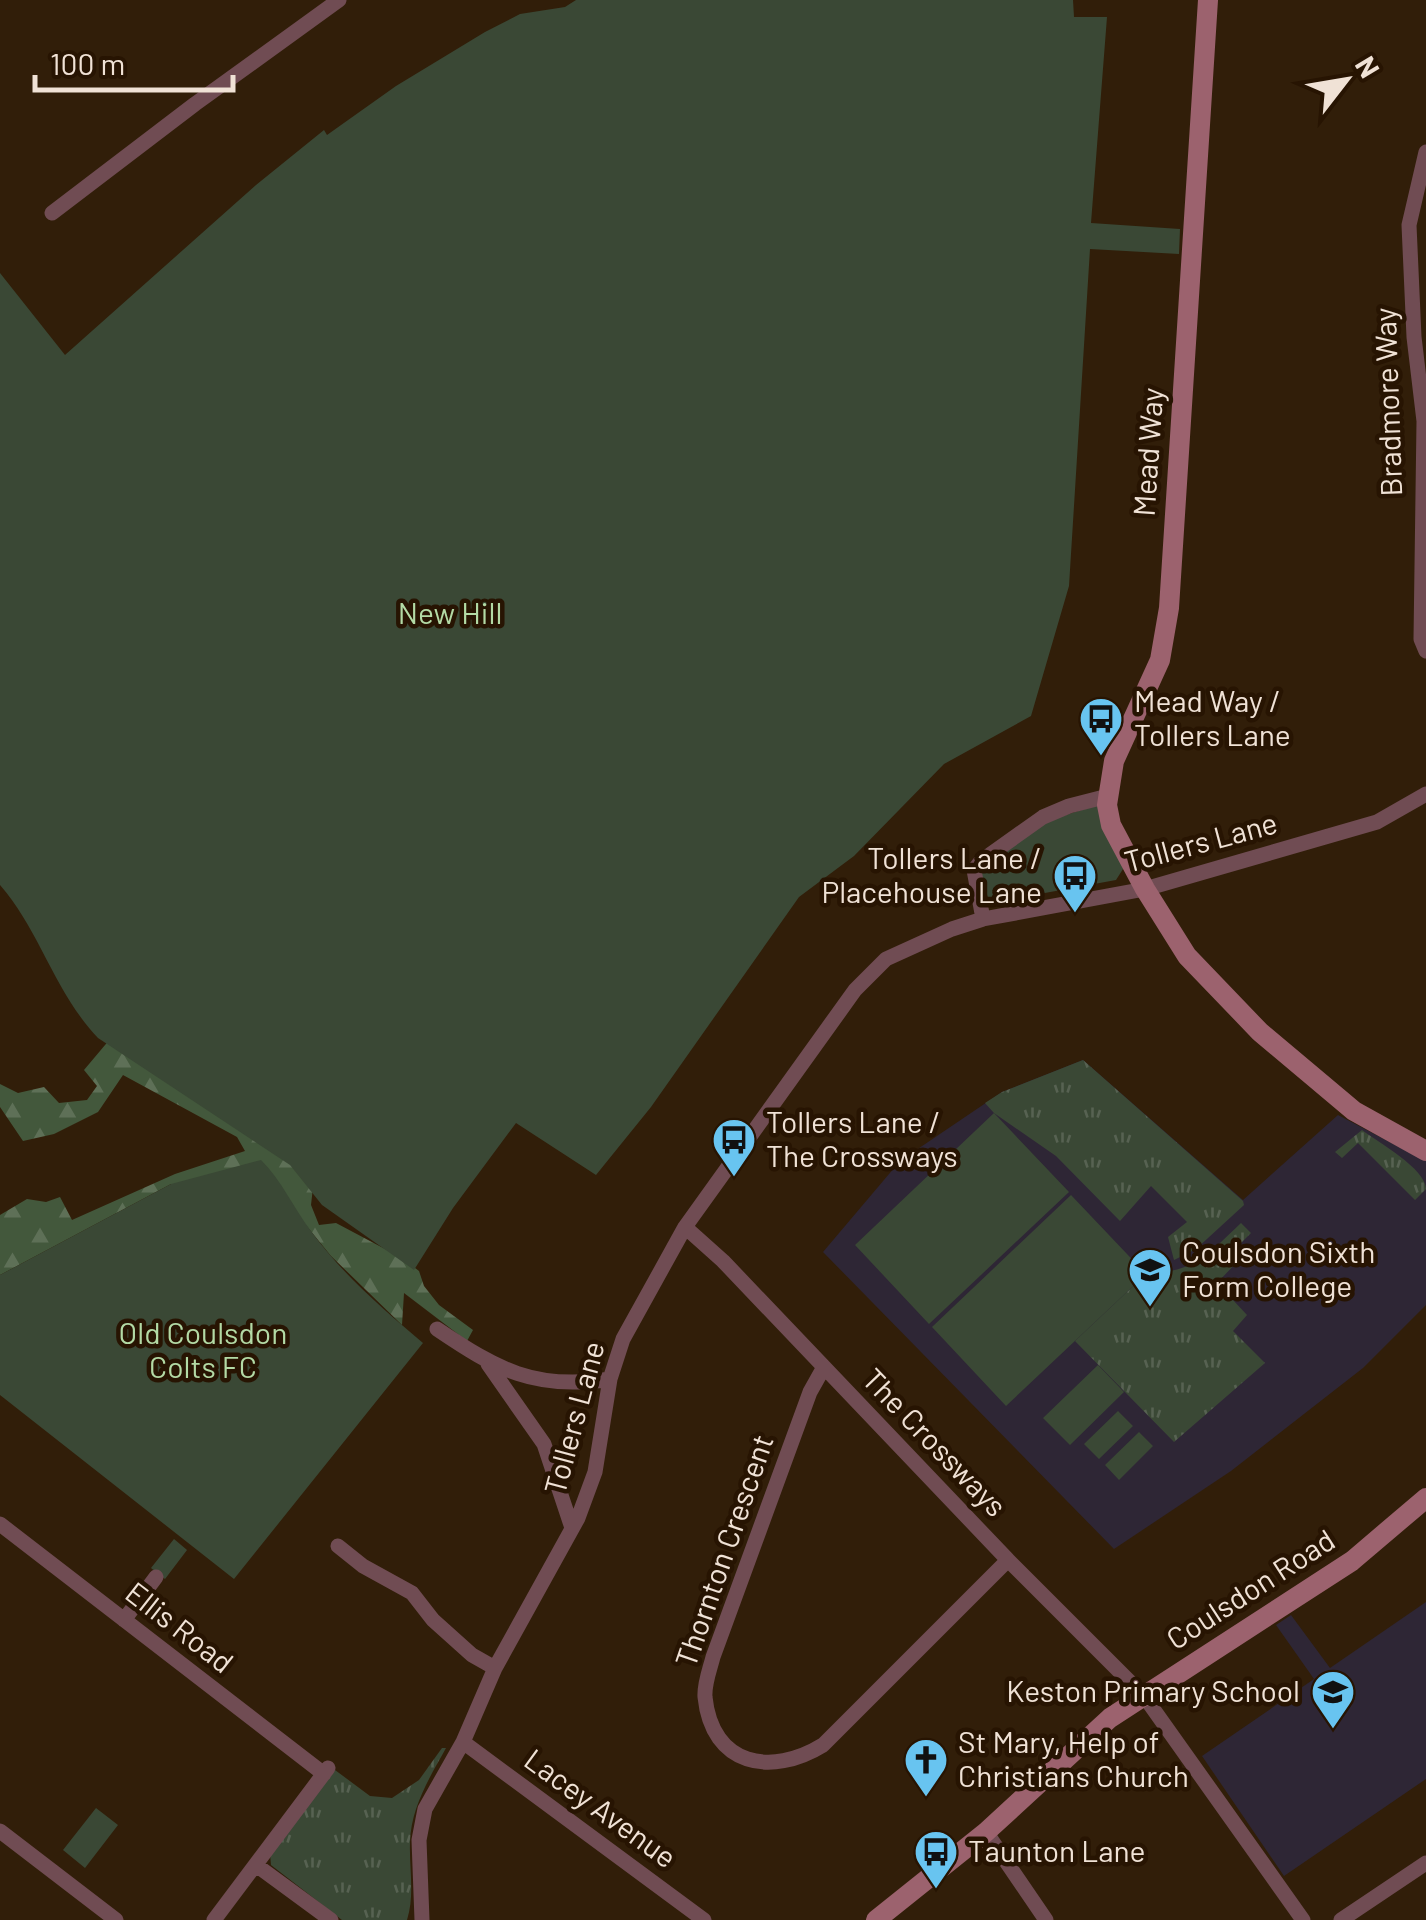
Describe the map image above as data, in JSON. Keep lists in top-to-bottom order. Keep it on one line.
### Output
{"streets":{"street":["Bradmore Way","Mead Way","Tollers Lane","The Crossways","Thornton Crescent","Coulsdon Road","Ellis Road","Lacey Avenue"]},"crossings":[["Mead Way","Tollers Lane"],["Tollers Lane","The Crossways"],["Tollers Lane","Lacey Avenue"],["The Crossways","Thornton Crescent"],["The Crossways","Coulsdon Road"]],"parks":["New Hill","Old Coulsdon Colts FC"],"places":{"bus stop":["Mead Way / Tollers Lane","Tollers Lane / Placehouse Lane","Tollers Lane / The Crossways","Taunton Lane"],"school or university":["Coulsdon Sixth Form College","Keston Primary School"],"church":["St Mary, Help of Christians Church"]},"scale_bar":"100 m","north":"top right"}
